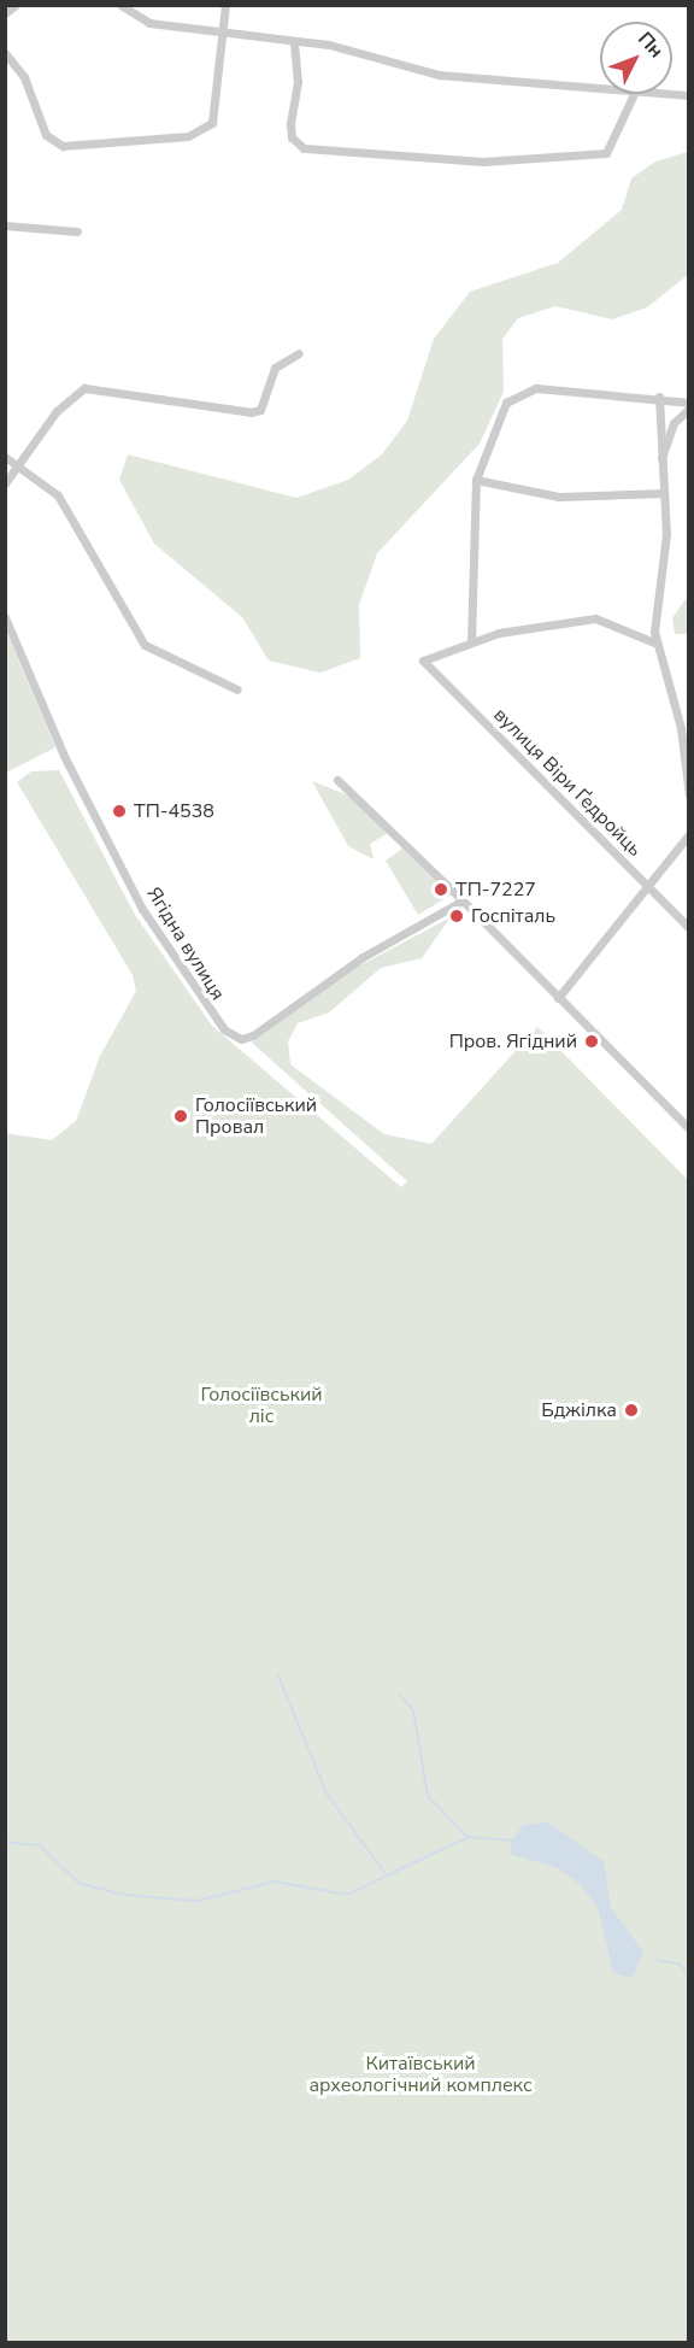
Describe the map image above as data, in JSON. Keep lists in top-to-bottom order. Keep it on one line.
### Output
{"streets":{"street":["вулиця Віри Ґедройць","Ягідна вулиця"]},"parks":["Голосіївський ліс","Китаївський археологічний комплекс"],"places":["ТП-4538","ТП-7227","Госпіталь","Пров. Ягідний","Голосіївський Провал","Бджілка"],"north":"top right"}
